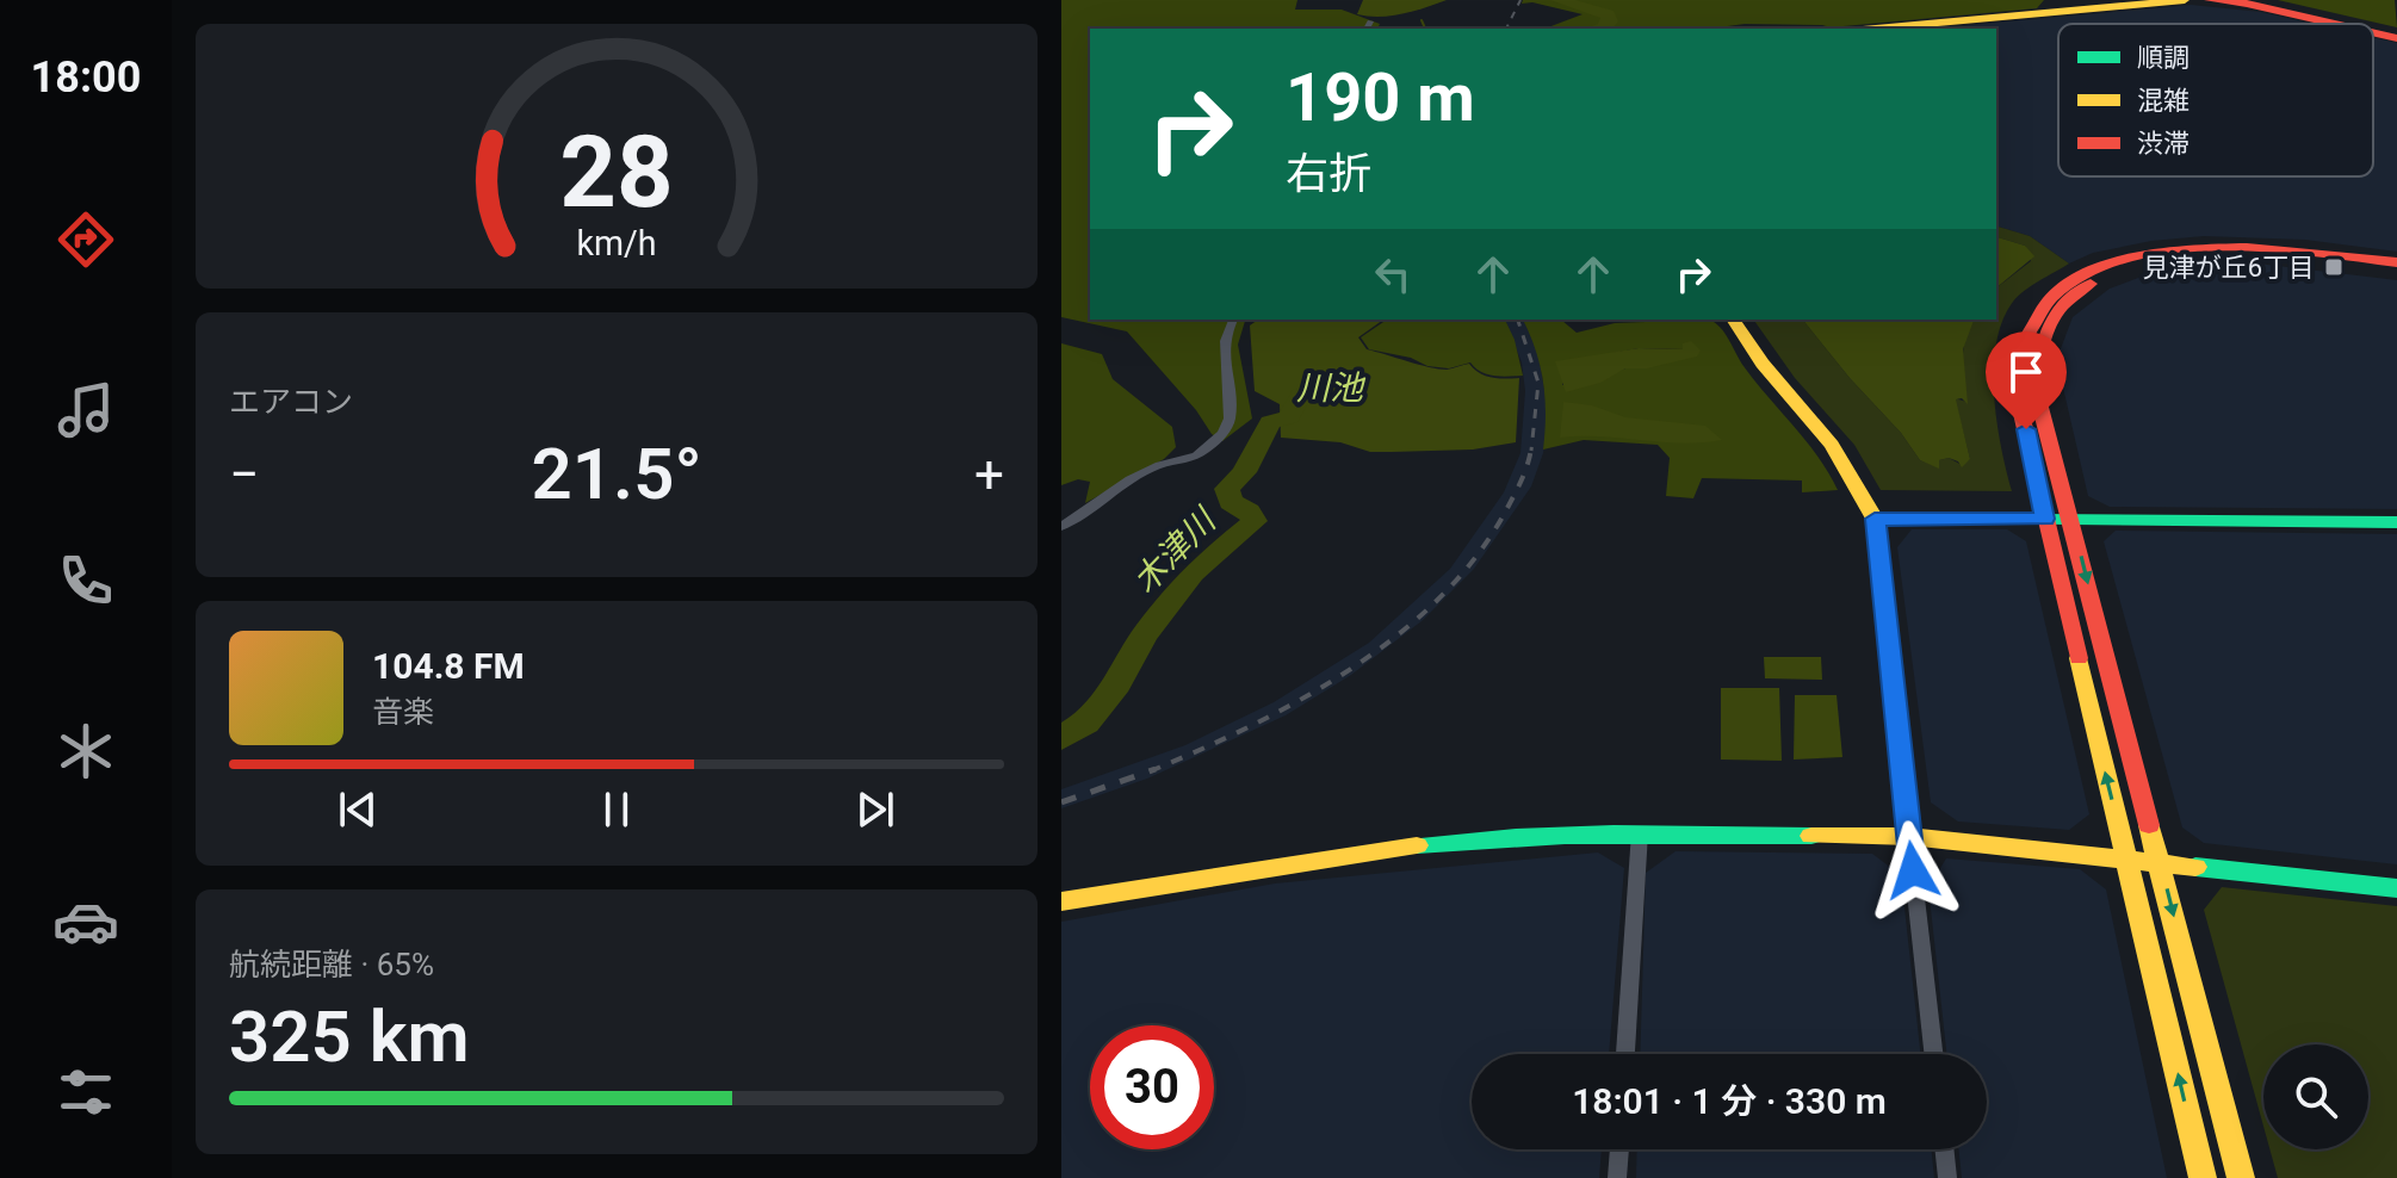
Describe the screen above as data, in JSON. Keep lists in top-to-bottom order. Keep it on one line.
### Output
{"water":["川池","木津川"],"places":{"transit":["見津が丘6丁目"]},"legend":["順調","混雑","渋滞"],"page":{"tabs":"18:00","turn":["190 m","右折"],"tile":["エアコン",["航続距離 · 65%","325 km"]],"heat":["−","21.5°","+"],"song":["104.8 FM","音楽"],"limit":"30","trip":"18:01 · 1 分 · 330 m","gauge":["28","km/h"]}}
